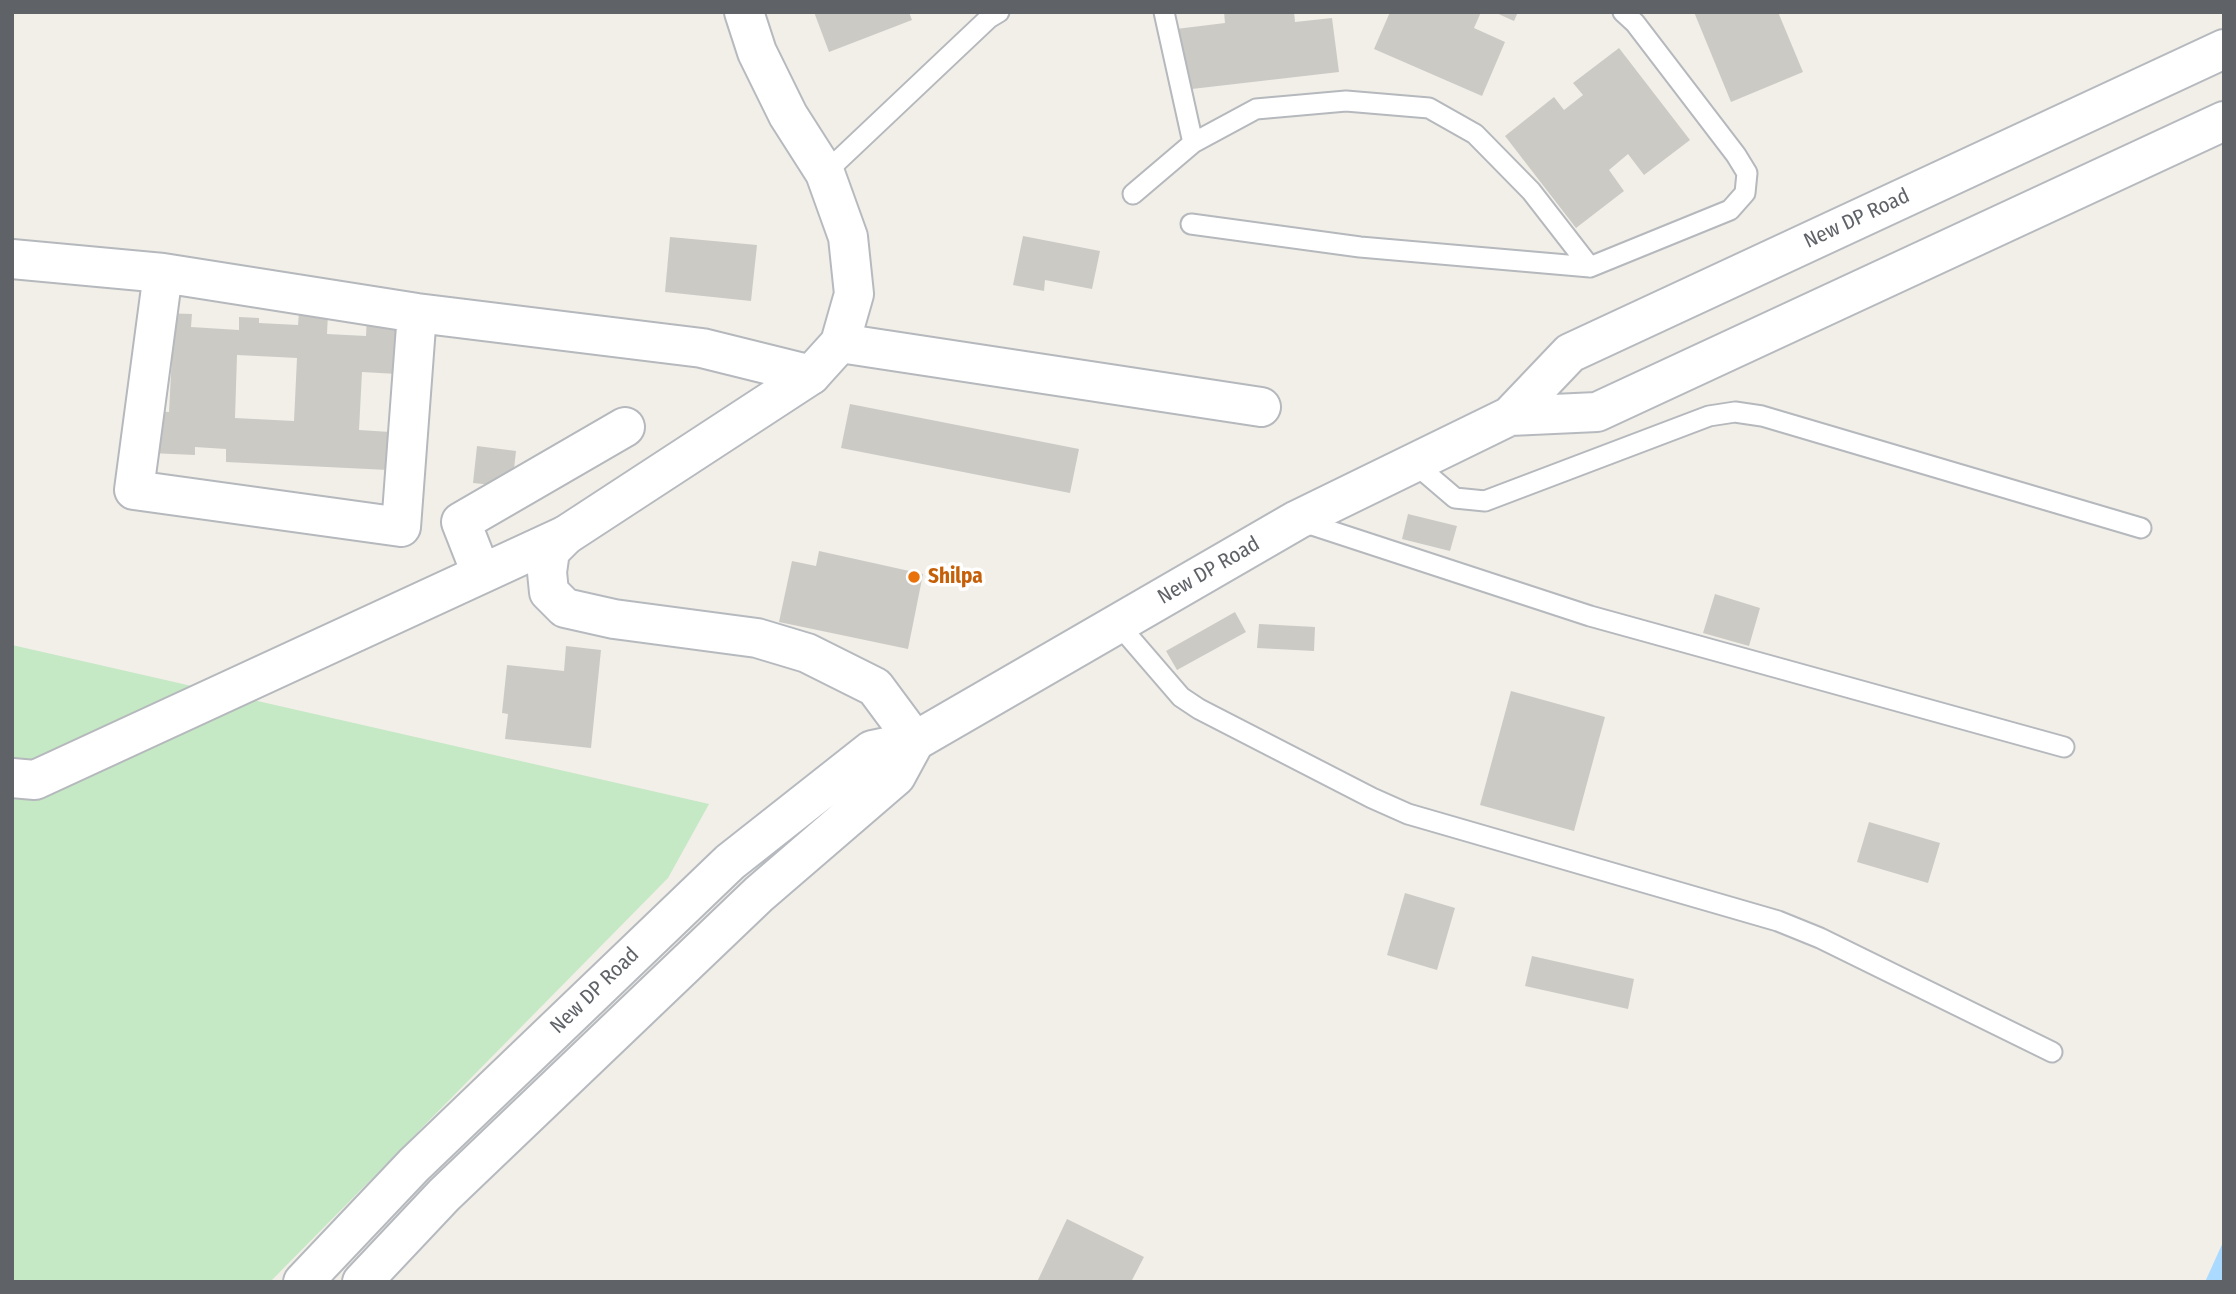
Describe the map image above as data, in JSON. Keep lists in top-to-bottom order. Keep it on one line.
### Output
{"streets":{"street":["New DP Road"]},"places":["Shilpa"]}
